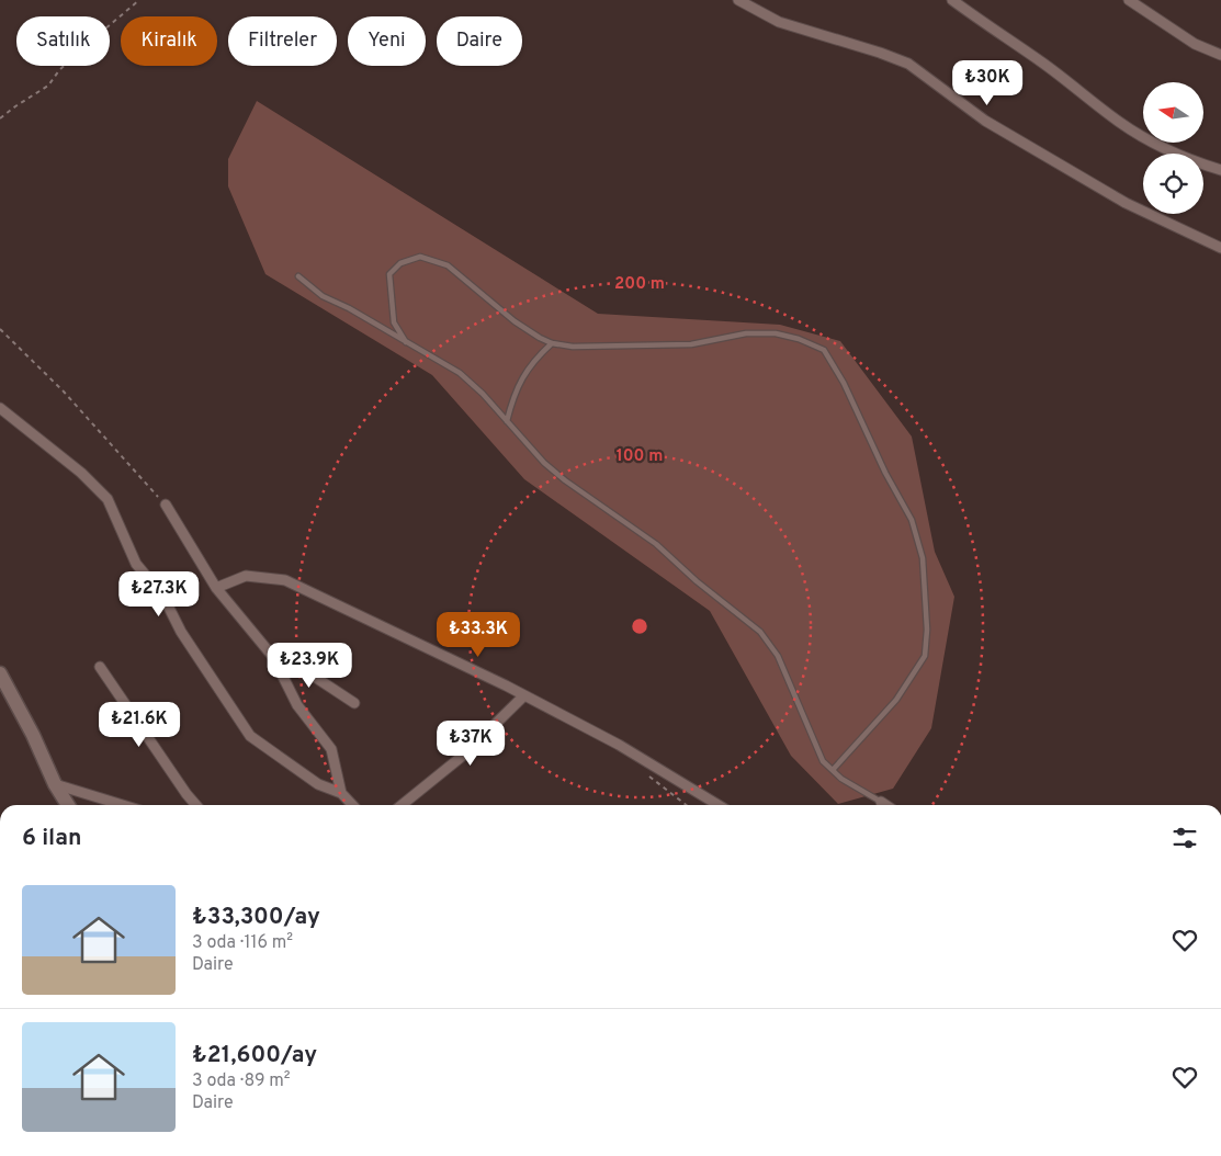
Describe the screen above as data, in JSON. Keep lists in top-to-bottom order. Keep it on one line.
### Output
{"north":"left","page":{"chip":["Satılık","Kiralık","Filtreler","Yeni","Daire"],"price":["₺30K","₺27.3K","₺33.3K","₺23.9K","₺21.6K","₺37K"],"heading":"6 ilan","list":[{"name":"₺33,300/ay","note":"3 oda · 116 m² · Daire"},{"name":"₺21,600/ay","note":"3 oda · 89 m² · Daire"}]},"rings":["200 m","100 m"]}
